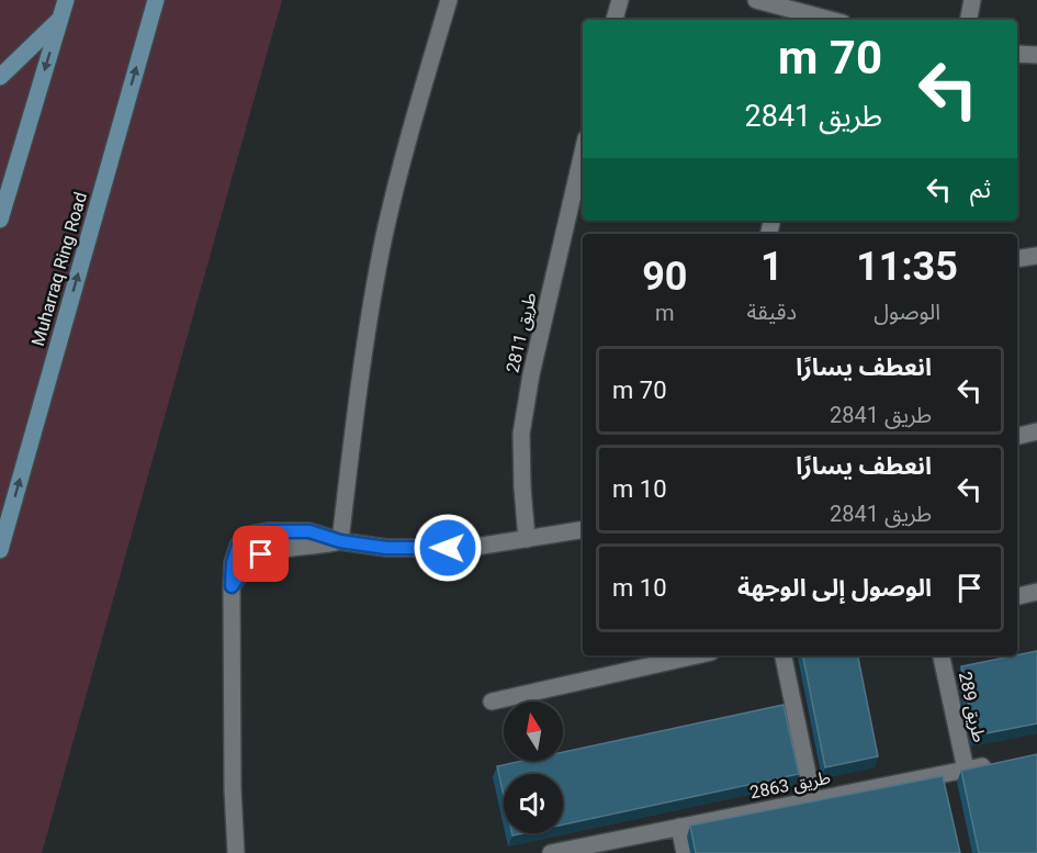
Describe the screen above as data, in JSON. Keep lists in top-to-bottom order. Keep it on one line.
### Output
{"streets":{"main road":["Muharraq Ring Road"],"street":["طريق 2811","طريق 289","طريق 2863"]},"crossings":[["طريق 289","طريق 2863"]],"north":"top","page":{"turn":["70 m","طريق 2841"],"then":"ثم","eta":["11:35","الوصول","1","دقيقة","90","m"],"list":[{"name":"انعطف يسارًا","note":"طريق 2841","value":"70 m"},{"name":"انعطف يسارًا","note":"طريق 2841","value":"10 m"},{"name":"الوصول إلى الوجهة","value":"10 m"}]}}
